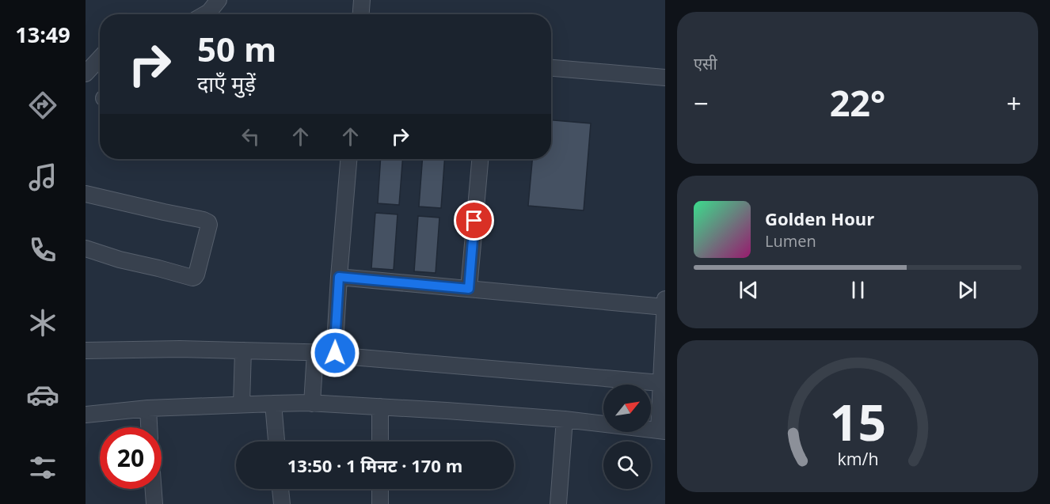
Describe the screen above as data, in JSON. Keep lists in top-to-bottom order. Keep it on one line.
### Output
{"north":"top right","page":{"tabs":"13:49","tile":"एसी","turn":["50 m","दाएँ मुड़ें"],"heat":["−","22°","+"],"song":["Golden Hour","Lumen"],"limit":"20","trip":"13:50 · 1 मिनट · 170 m","gauge":["15","km/h"]}}
